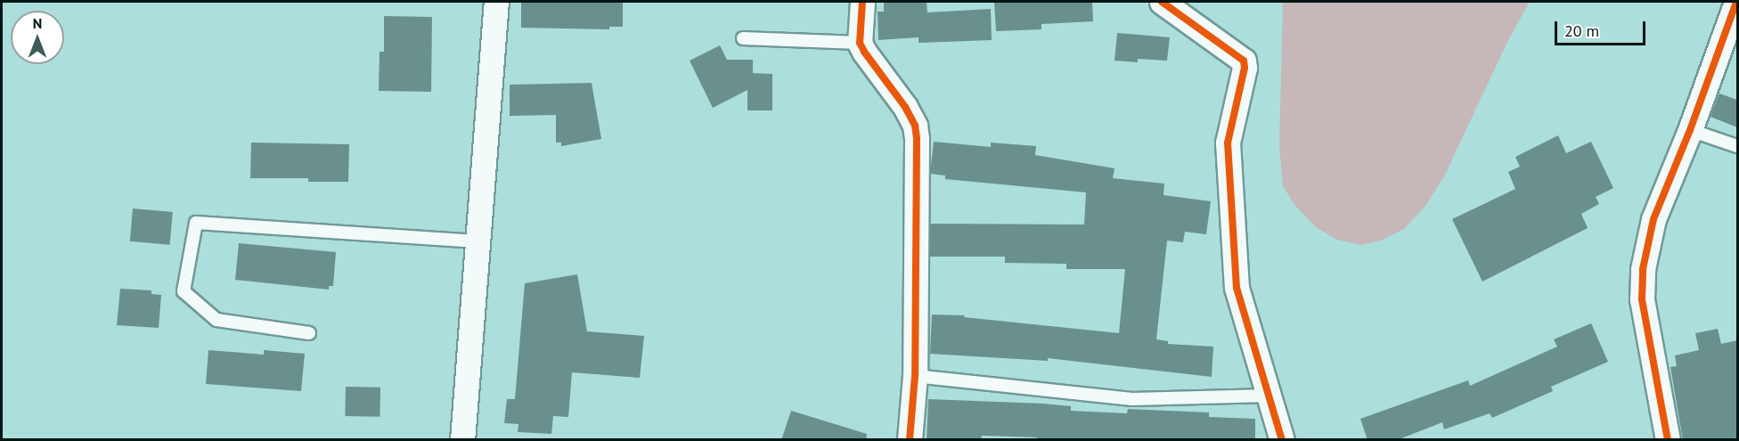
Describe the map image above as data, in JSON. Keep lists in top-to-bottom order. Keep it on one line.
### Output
{"scale_bar":"20 m","north":"top"}
